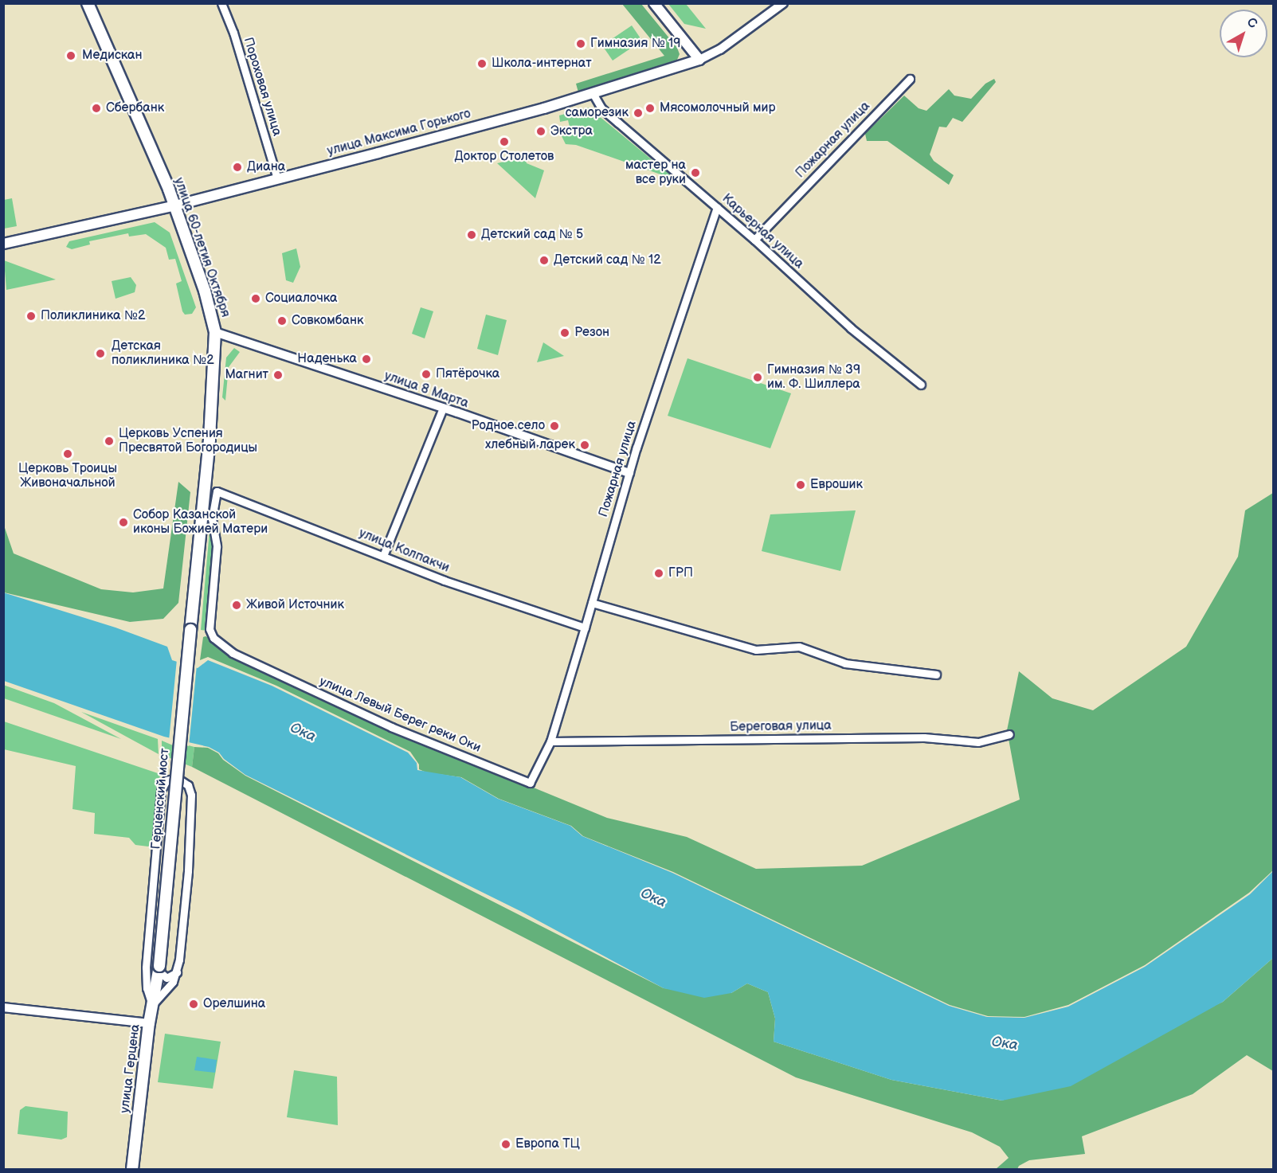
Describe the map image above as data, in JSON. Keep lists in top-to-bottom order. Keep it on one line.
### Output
{"streets":{"main road":["улица Максима Горького","улица 60-летия Октября","Герценский мост","улица Герцена"],"street":["Пороховая улица","Пожарная улица","Карьерная улица","улица 8 Марта","улица Колпакчи","улица Левый Берег реки Оки","Береговая улица"]},"crossings":[["Пороховая улица","улица Максима Горького"],["улица Максима Горького","Карьерная улица"],["улица Максима Горького","улица 60-летия Октября"],["Пожарная улица","Карьерная улица"],["Пожарная улица","улица 8 Марта"],["Пожарная улица","улица Колпакчи"],["Пожарная улица","улица Левый Берег реки Оки"],["Пожарная улица","Береговая улица"],["улица 60-летия Октября","улица 8 Марта"],["улица 60-летия Октября","Герценский мост"],["улица Колпакчи","улица Левый Берег реки Оки"],["улица Левый Берег реки Оки","Береговая улица"],["Герценский мост","улица Герцена"]],"water":["Ока"],"places":["Гимназия № 19","Медискан","Школа-интернат","Сбербанк","Мясомолочный мир","саморезик","Экстра","Доктор Столетов","Диана","мастер на все руки","Детский сад № 5","Детский сад № 12","Социалочка","Поликлиника №2","Совкомбанк","Резон","Детская поликлиника №2","Наденька","Пятёрочка","Магнит","Гимназия № 39 им. Ф. Шиллера","Родное село","Церковь Успения Пресвятой Богородицы","хлебный ларек","Церковь Троицы Живоначальной","Еврошик","Собор Казанской иконы Божией Матери","ГРП","Живой Источник","Орелшина","Европа ТЦ"],"north":"top right"}
